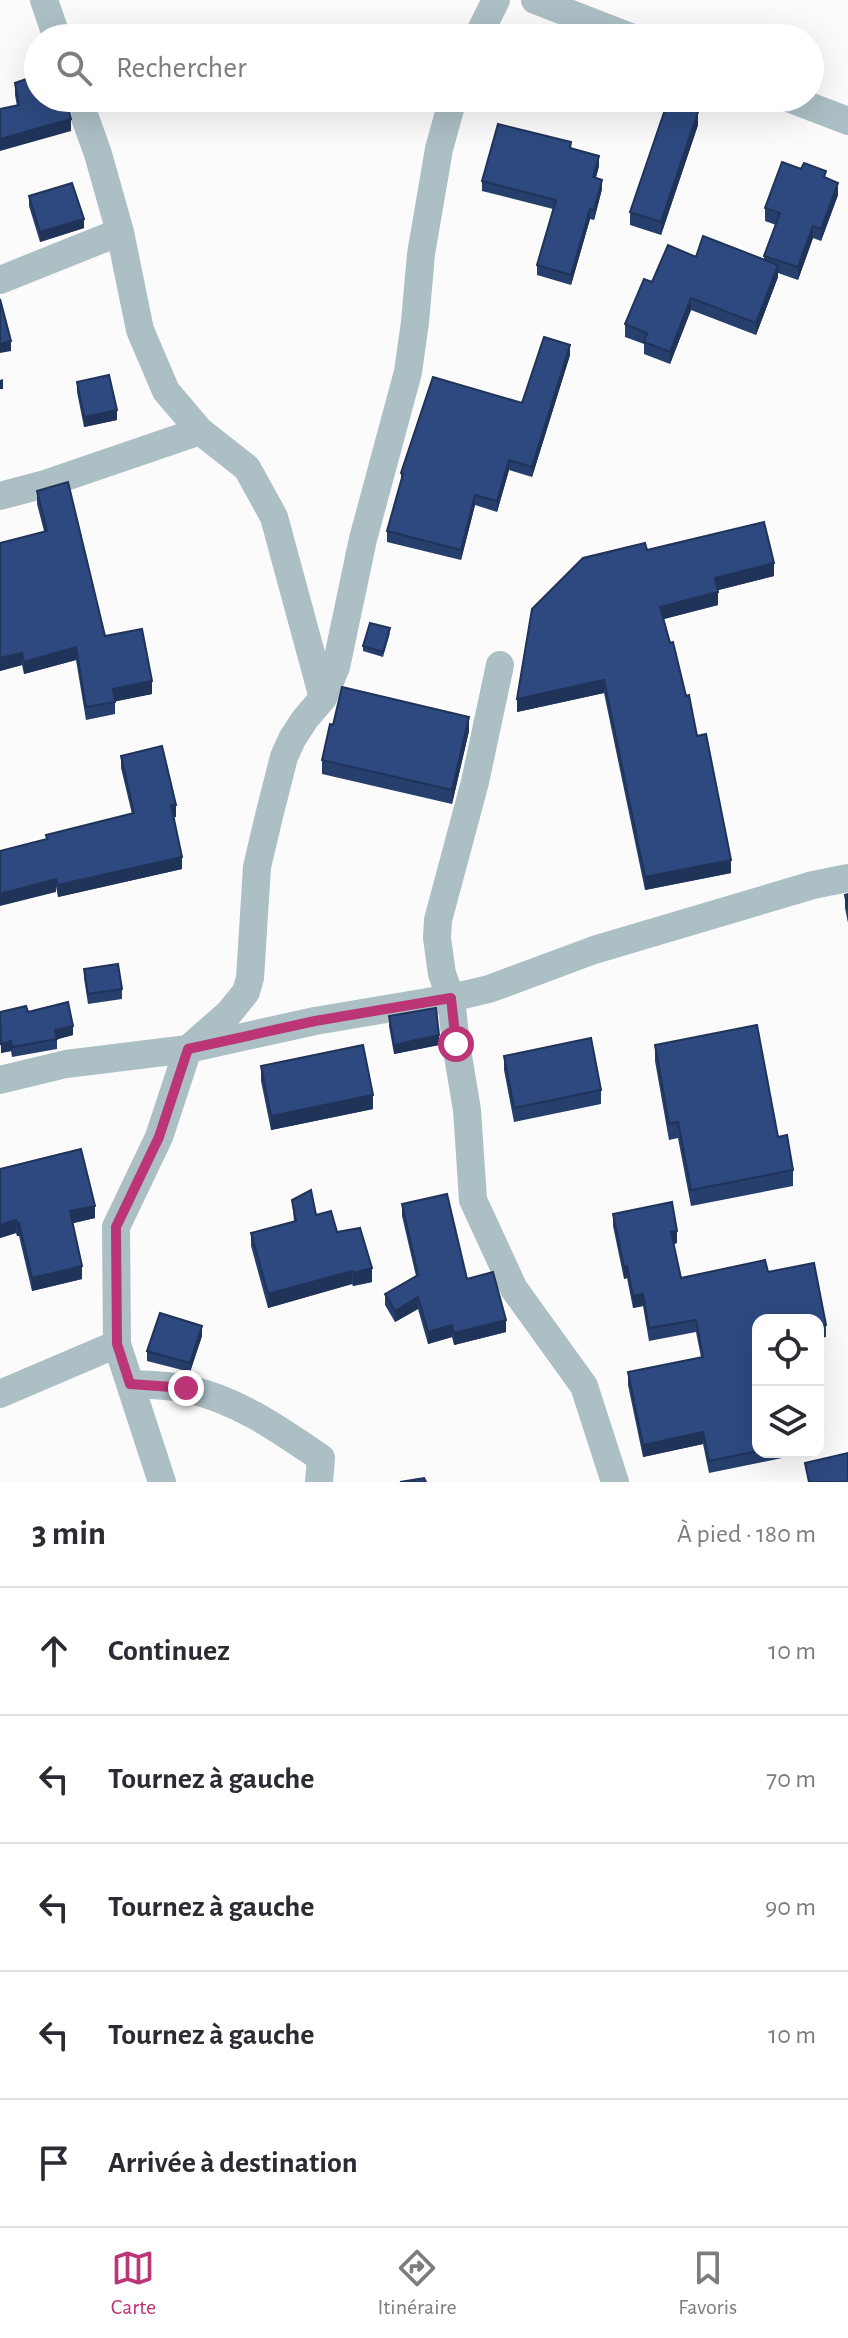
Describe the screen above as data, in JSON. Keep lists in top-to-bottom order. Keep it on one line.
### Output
{"page":{"search":"Rechercher","heading":["3 min","À pied · 180 m"],"list":[["Continuez","10 m"],["Tournez à gauche","70 m"],["Tournez à gauche","90 m"],["Tournez à gauche","10 m"],"Arrivée à destination"],"nav":["Carte","Itinéraire","Favoris"]}}
